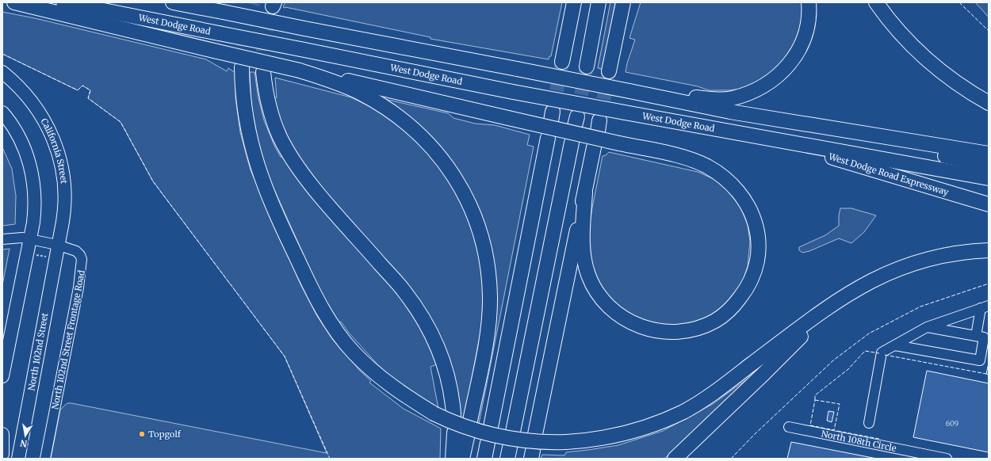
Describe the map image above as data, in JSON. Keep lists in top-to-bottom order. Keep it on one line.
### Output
{"streets":{"highway":["West Dodge Road","West Dodge Road Expressway"],"main road":["California Street","North 102nd Street"],"street":["North 102nd Street Frontage Road","North 108th Circle"]},"crossings":[["West Dodge Road","West Dodge Road Expressway"],["California Street","North 102nd Street Frontage Road"],["California Street","North 102nd Street"],["North 102nd Street Frontage Road","North 102nd Street"]],"places":["Topgolf"],"house_numbers":["609"],"north":"bottom"}
